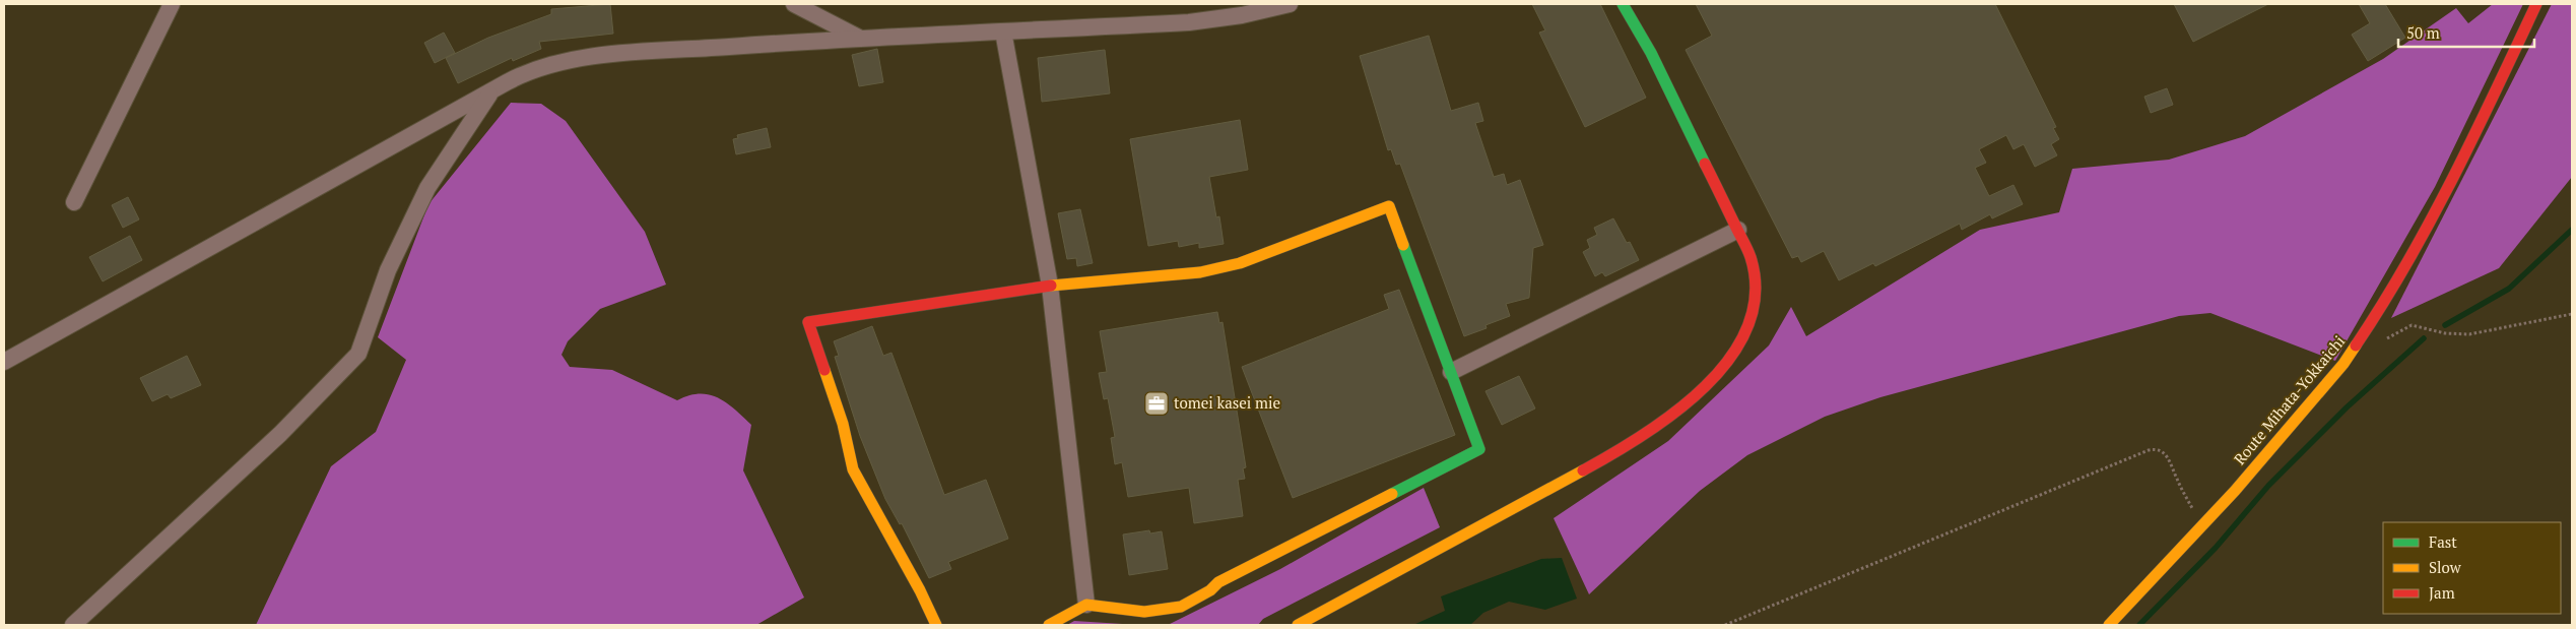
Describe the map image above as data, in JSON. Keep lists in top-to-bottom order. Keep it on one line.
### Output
{"streets":{"street":["Route Mihata-Yokkaichi"]},"places":{"office":["tomei kasei mie"]},"legend":["Fast","Slow","Jam"],"scale_bar":"50 m"}
